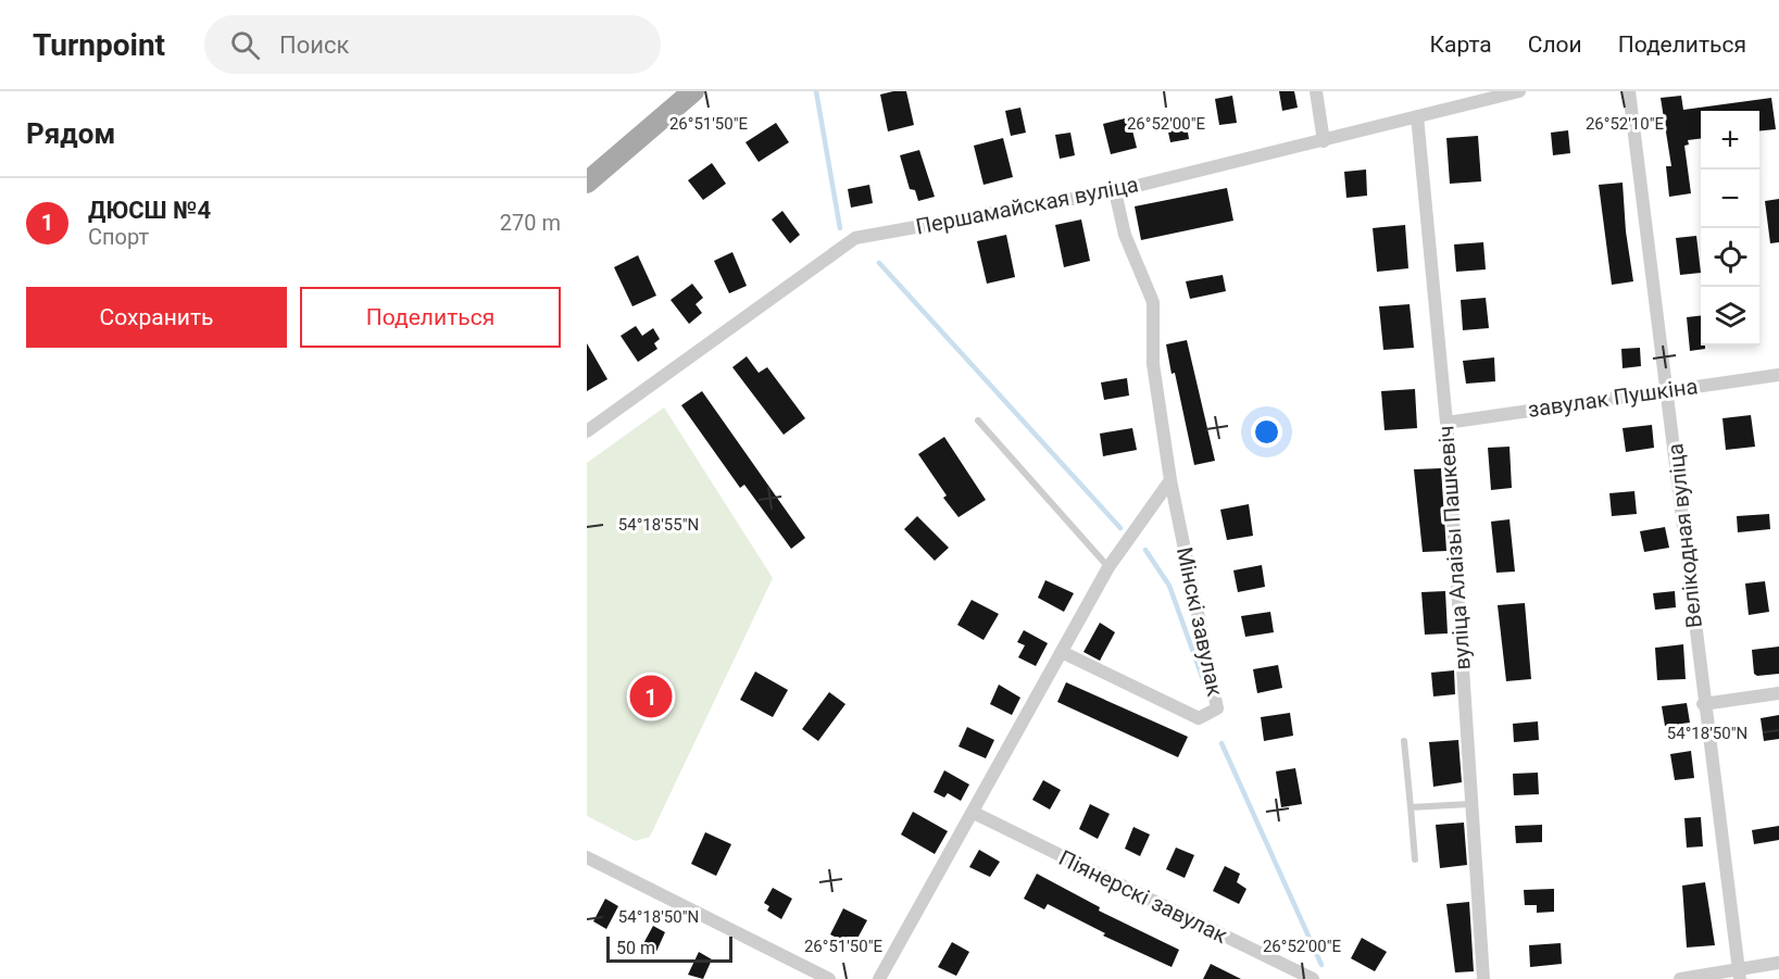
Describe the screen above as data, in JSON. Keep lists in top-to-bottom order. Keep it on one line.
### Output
{"streets":{"street":["Першамайская вуліца","завулак Пушкіна","Велікодная вуліца","вуліца Алаізы Пашкевіч","Мінскі завулак","Піянерскі завулак"]},"crossings":[["Першамайская вуліца","вуліца Алаізы Пашкевіч"],["Першамайская вуліца","Мінскі завулак"],["завулак Пушкіна","Велікодная вуліца"],["завулак Пушкіна","вуліца Алаізы Пашкевіч"]],"scale_bar":"50 m","page":{"header":"Turnpoint","search":"Поиск","nav":["Карта","Слои","Поделиться"],"heading":"Рядом","map_buttons":["+","−"],"list":[{"mark":"1","name":"ДЮСШ №4","note":"Спорт","value":"270 m"}],"buttons":["Сохранить","Поделиться"],"pins":"1","scale":"50 m"},"coordinates":["26°51'50\"E","26°52'00\"E","26°52'10\"E","54°18'55\"N","54°18'50\"N"]}
